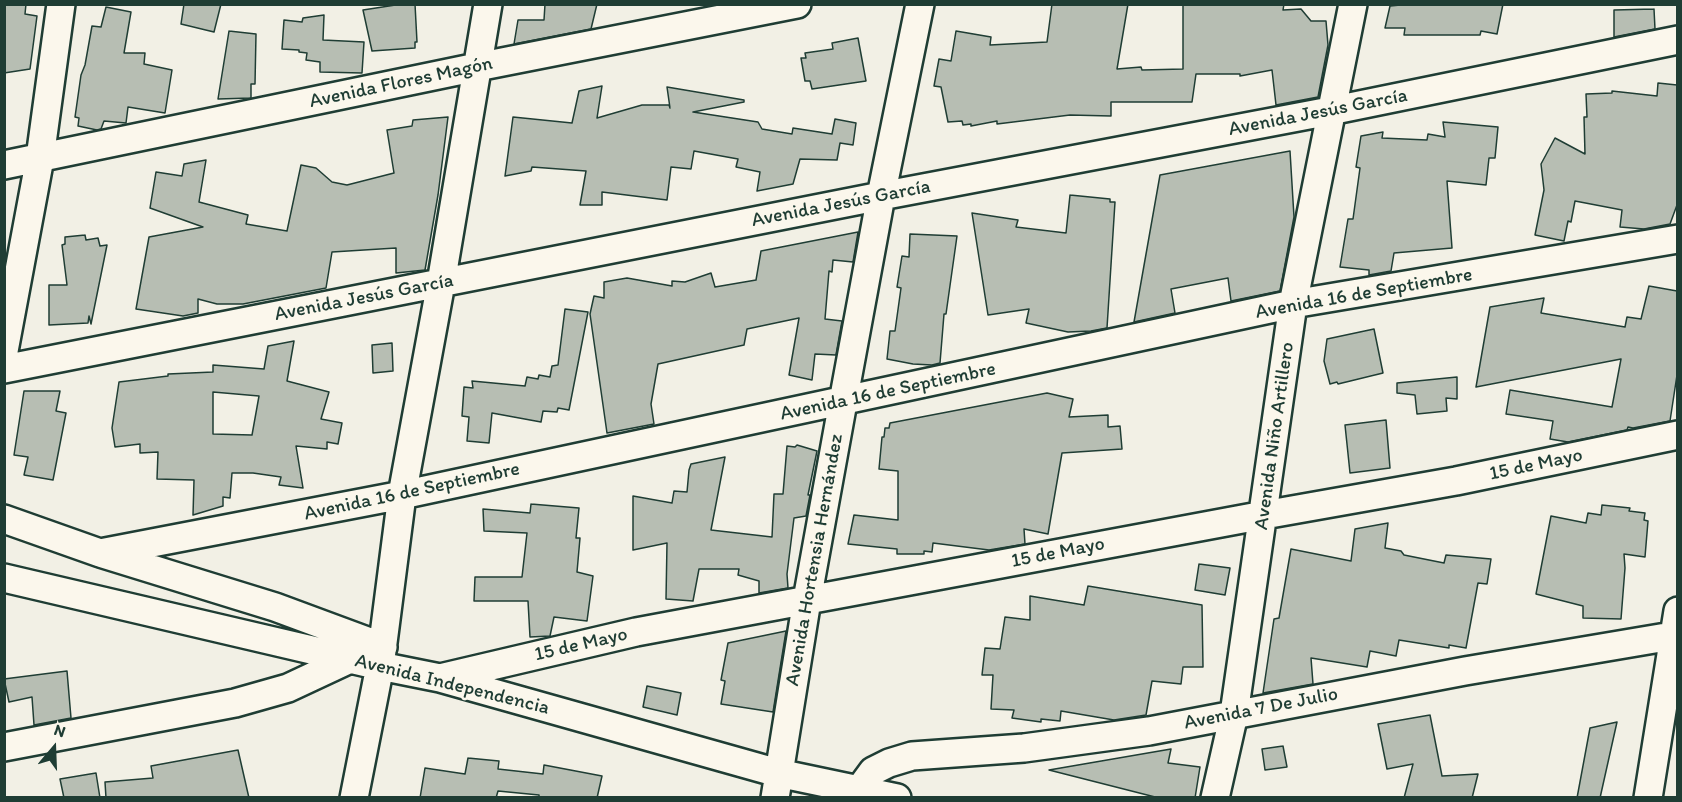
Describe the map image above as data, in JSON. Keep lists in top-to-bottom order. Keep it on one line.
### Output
{"streets":{"street":["Avenida Flores Magón","Avenida Jesús García","Avenida 16 de Septiembre","Avenida Niño Artillero","15 de Mayo","Avenida Hortensia Hernández","Avenida Independencia","Avenida 7 De Julio"]},"crossings":[["Avenida Jesús García","Avenida Niño Artillero"],["Avenida Jesús García","Avenida Hortensia Hernández"],["Avenida 16 de Septiembre","Avenida Niño Artillero"],["Avenida 16 de Septiembre","Avenida Hortensia Hernández"],["Avenida Niño Artillero","15 de Mayo"],["Avenida Niño Artillero","Avenida 7 De Julio"],["15 de Mayo","Avenida Hortensia Hernández"],["15 de Mayo","Avenida Independencia"],["Avenida Hortensia Hernández","Avenida Independencia"],["Avenida Independencia","Avenida 7 De Julio"]],"north":"top"}
